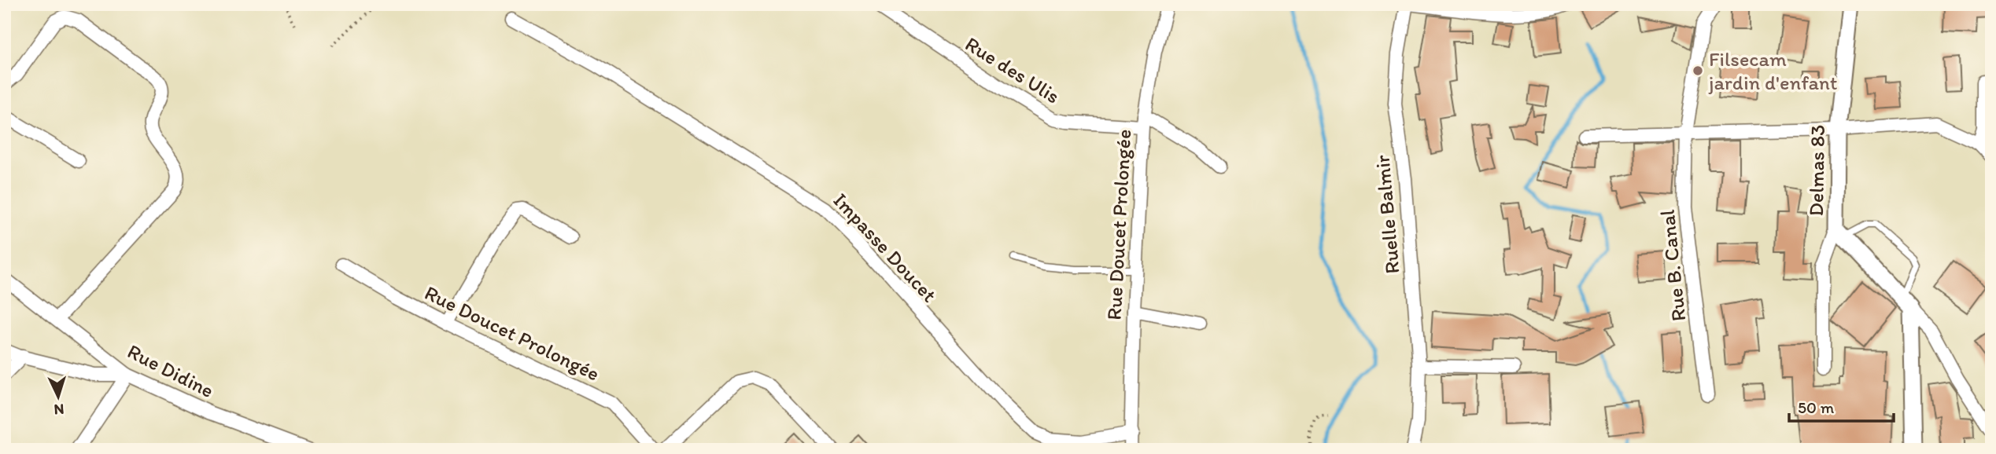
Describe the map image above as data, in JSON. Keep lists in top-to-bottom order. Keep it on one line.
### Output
{"streets":{"street":["Rue des Ulis","Delmas 83","Ruelle Balmir","Rue Doucet Prolongée","Impasse Doucet","Rue B. Canal","Rue Didine"]},"crossings":[["Rue des Ulis","Rue Doucet Prolongée"],["Rue Doucet Prolongée","Impasse Doucet"]],"places":["Filsecam jardin d'enfant"],"scale_bar":"50 m","north":"bottom"}
